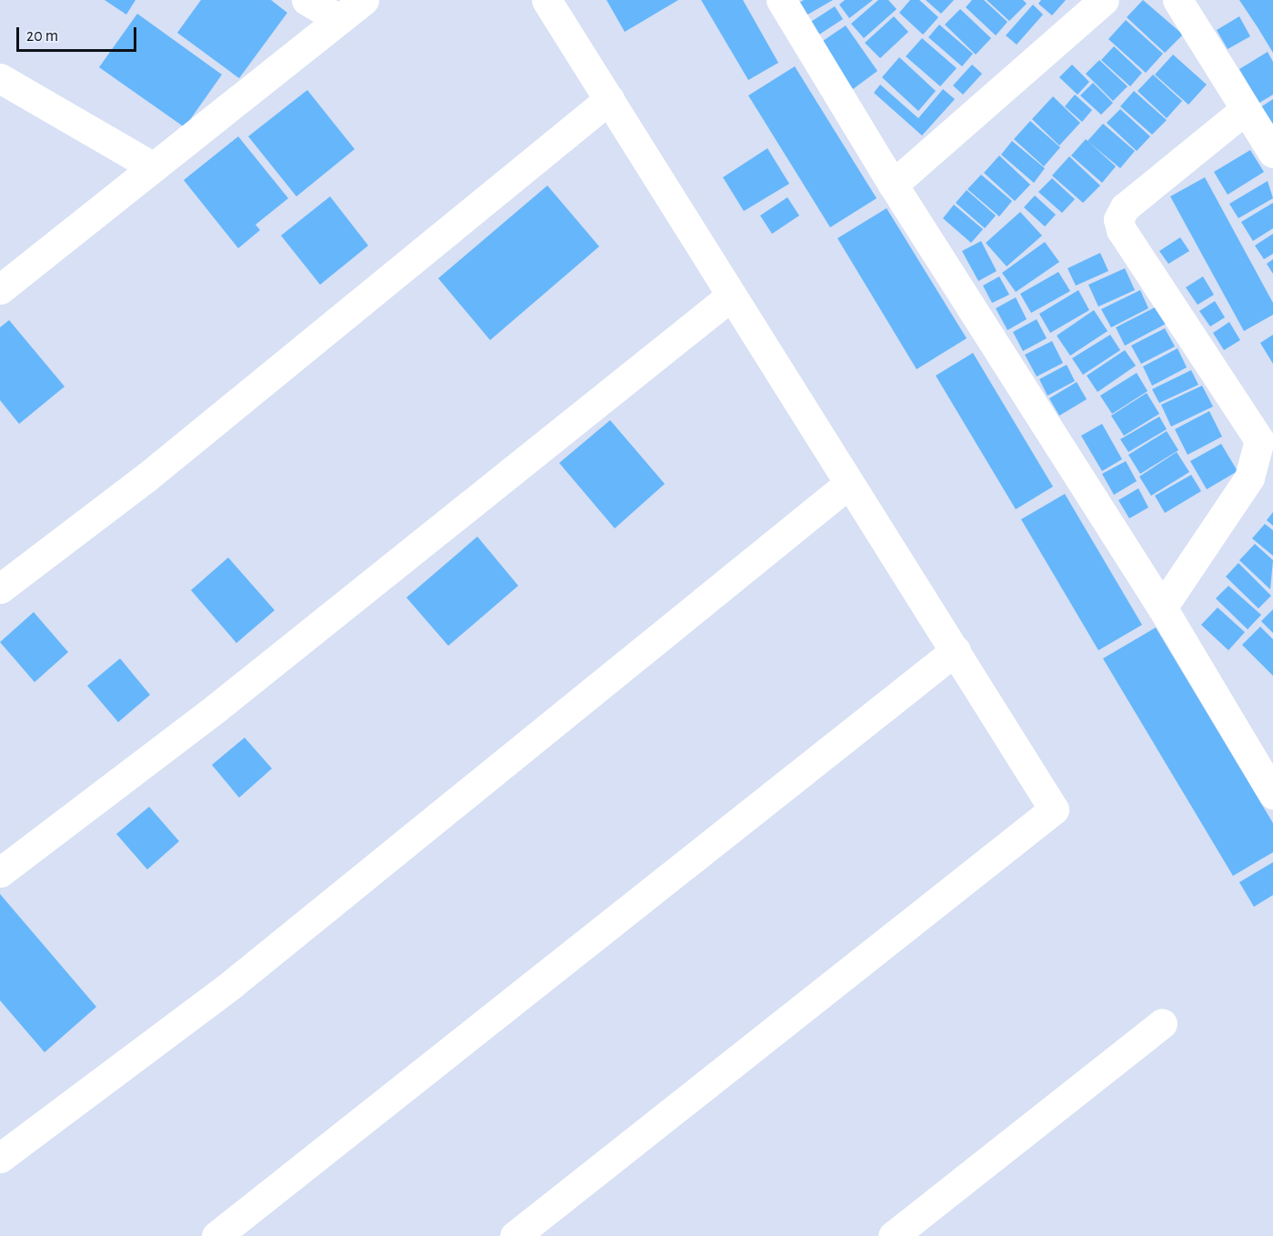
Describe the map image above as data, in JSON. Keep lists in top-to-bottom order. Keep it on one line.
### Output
{"scale_bar":"20 m"}
